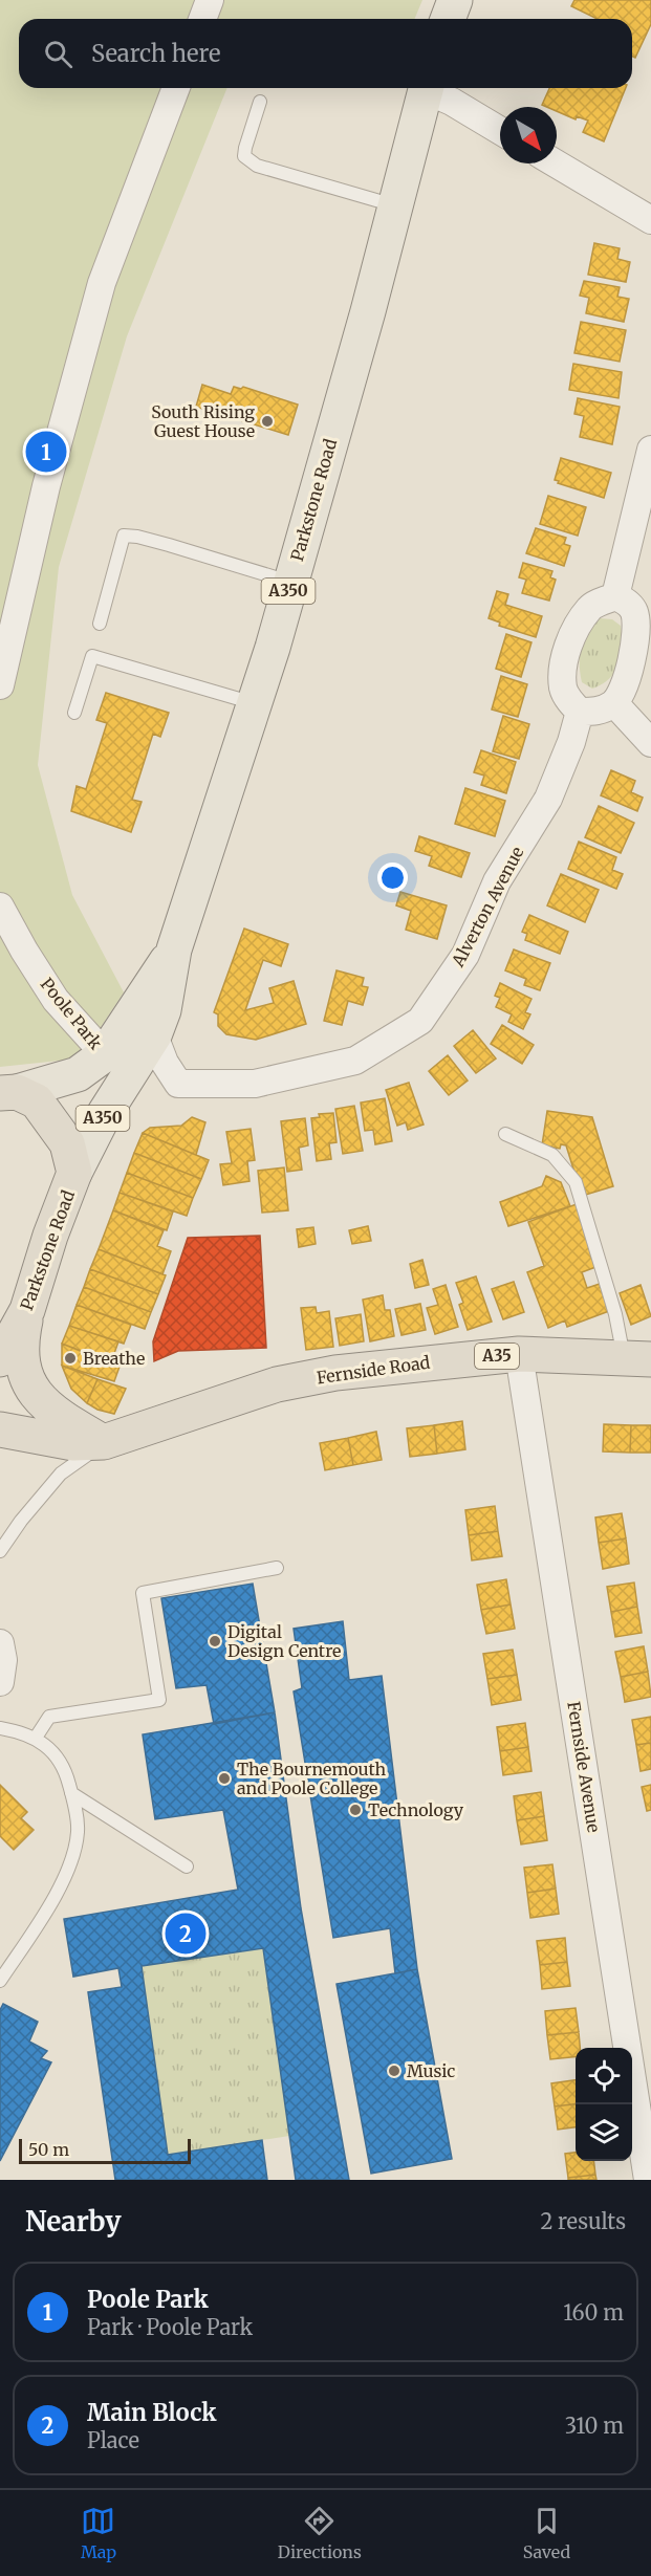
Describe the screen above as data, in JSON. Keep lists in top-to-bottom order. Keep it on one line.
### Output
{"streets":{"highway":["Parkstone Road","A35","Fernside Road"],"main road":["A350"],"street":["Alverton Avenue","Poole Park","Fernside Avenue"]},"crossings":[["Parkstone Road","Alverton Avenue"],["Parkstone Road","Poole Park"],["Fernside Road","Fernside Avenue"]],"places":["South Rising Guest House","Breathe","Digital Design Centre","The Bournemouth and Poole College","Technology","Music"],"scale_bar":"50 m","north":"bottom right","page":{"search":"Search here","pins":["1","2"],"scale":"50 m","heading":["Nearby","2 results"],"list":[{"mark":"1","name":"Poole Park","note":"Park · Poole Park","value":"160 m"},{"mark":"2","name":"Main Block","note":"Place","value":"310 m"}],"nav":["Map","Directions","Saved"]}}
